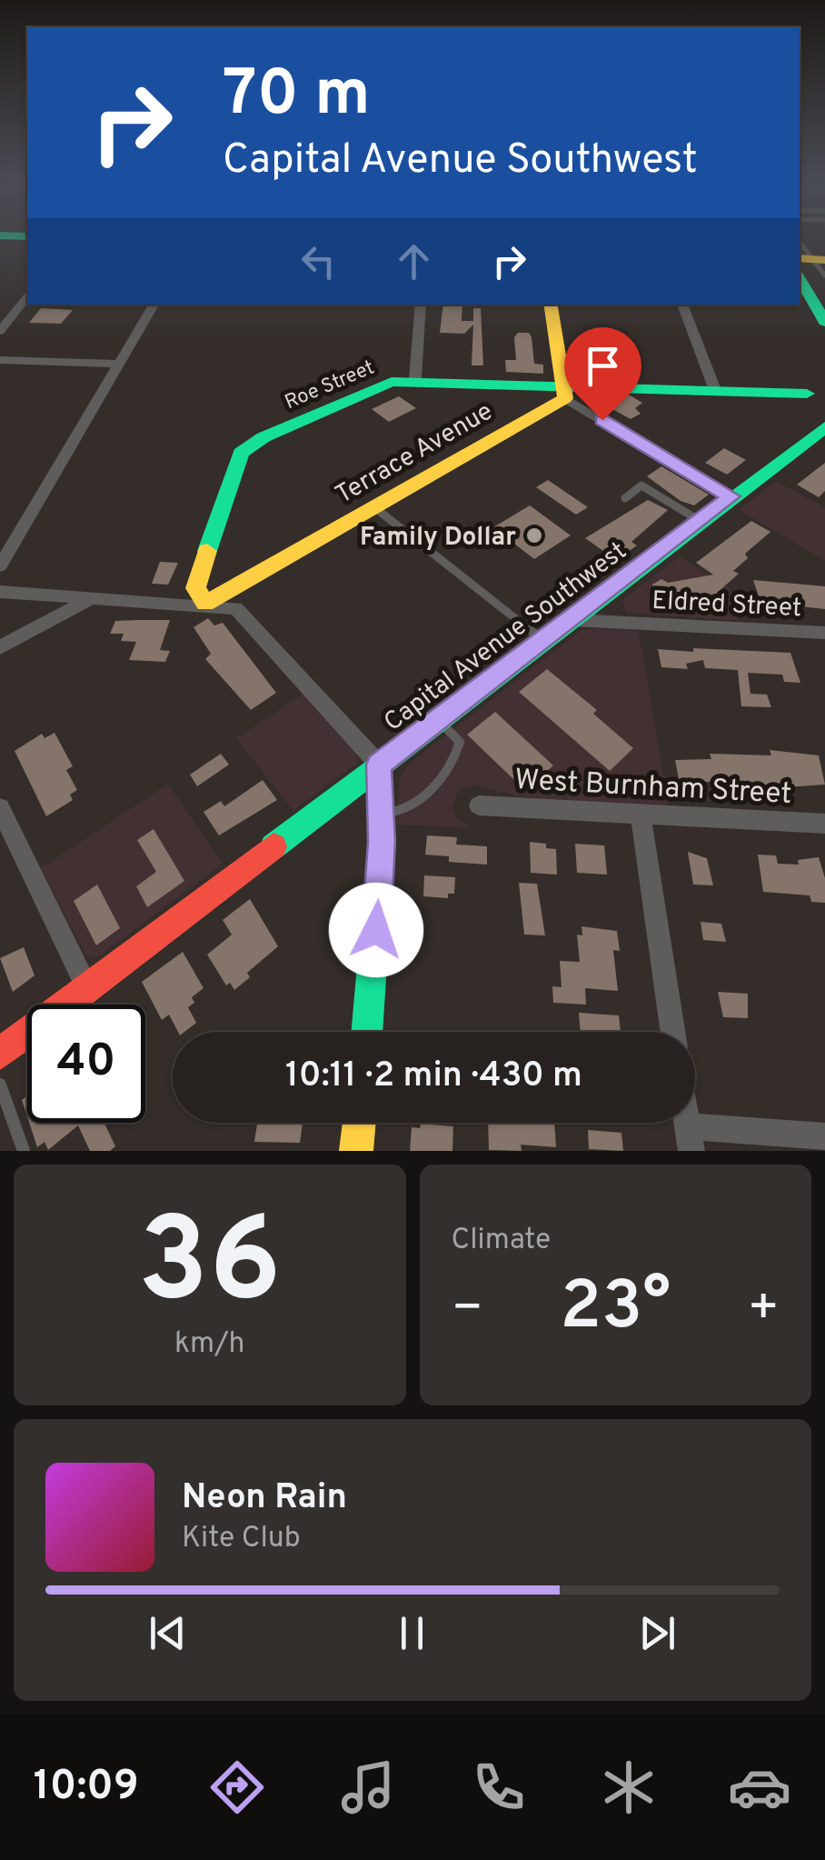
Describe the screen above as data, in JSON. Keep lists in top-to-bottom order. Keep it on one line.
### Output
{"streets":{"street":["Roe Street","Terrace Avenue","Eldred Street","Capital Avenue Southwest","West Burnham Street"]},"crossings":[["Roe Street","Terrace Avenue"],["Eldred Street","Capital Avenue Southwest"]],"places":["Family Dollar"],"page":{"turn":["70 m","Capital Avenue Southwest"],"limit":"40","trip":"10:11 · 2 min · 430 m","tile":[["36","km/h"],"Climate"],"heat":["−","23°","+"],"song":["Neon Rain","Kite Club"],"tabs":"10:09"}}
